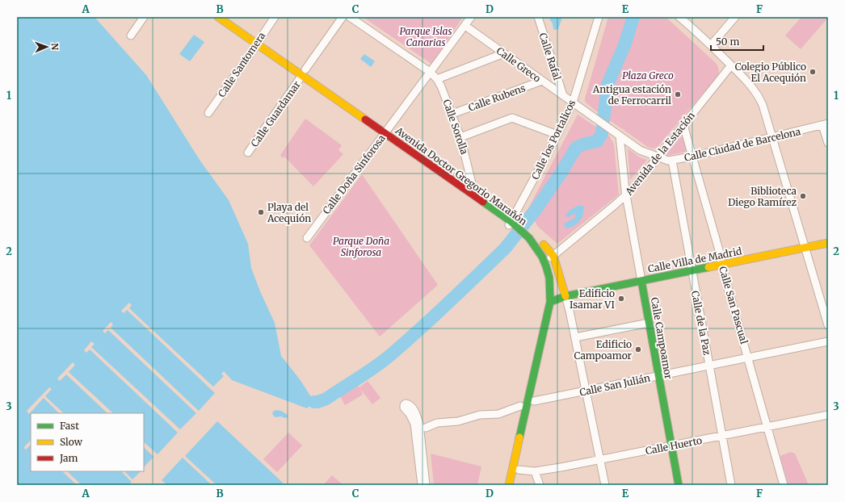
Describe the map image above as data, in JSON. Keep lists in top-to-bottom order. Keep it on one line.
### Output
{"streets":{"street":["Calle Rafal","Calle Santomera","Calle Greco","Calle Rubens","Calle Guardamar","Calle Sorolla","Calle los Portalicos","Calle Ciudad de Barcelona","Avenida de la Estación","Calle Doña Sinforosa","Avenida Doctor Gregorio Marañón","Calle Villa de Madrid","Calle San Pascual","Calle de la Paz","Calle Campoamor","Calle San Julián","Calle Huerto"]},"crossings":[["Calle Rafal","Calle Greco"],["Calle Santomera","Avenida Doctor Gregorio Marañón"],["Calle Greco","Calle Rubens"],["Calle Greco","Calle los Portalicos"],["Calle Greco","Calle Doña Sinforosa"],["Calle Rubens","Calle Sorolla"],["Calle Guardamar","Avenida Doctor Gregorio Marañón"],["Calle Sorolla","Calle Doña Sinforosa"],["Calle Sorolla","Avenida Doctor Gregorio Marañón"],["Calle los Portalicos","Avenida Doctor Gregorio Marañón"],["Calle Ciudad de Barcelona","Avenida de la Estación"],["Calle Ciudad de Barcelona","Calle San Pascual"],["Calle Ciudad de Barcelona","Calle de la Paz"],["Avenida de la Estación","Avenida Doctor Gregorio Marañón"],["Avenida de la Estación","Calle San Pascual"],["Avenida de la Estación","Calle Campoamor"],["Calle Doña Sinforosa","Avenida Doctor Gregorio Marañón"],["Avenida Doctor Gregorio Marañón","Calle Villa de Madrid"],["Avenida Doctor Gregorio Marañón","Calle San Julián"],["Avenida Doctor Gregorio Marañón","Calle Huerto"],["Calle Villa de Madrid","Calle San Pascual"],["Calle Villa de Madrid","Calle de la Paz"],["Calle Villa de Madrid","Calle Campoamor"],["Calle San Pascual","Calle San Julián"],["Calle San Pascual","Calle Huerto"],["Calle de la Paz","Calle San Julián"],["Calle de la Paz","Calle Huerto"],["Calle Campoamor","Calle San Julián"],["Calle Campoamor","Calle Huerto"]],"parks":["Parque Islas Canarias","Plaza Greco","Parque Doña Sinforosa"],"places":["Colegio Público El Acequión","Antigua estación de Ferrocarril","Biblioteca Diego Ramírez","Playa del Acequión","Edificio Isamar VI","Edificio Campoamor"],"legend":["Fast","Slow","Jam"],"scale_bar":"50 m","north":"right","grid":{"columns":["A","B","C","D","E","F"],"rows":["1","2","3"]}}
